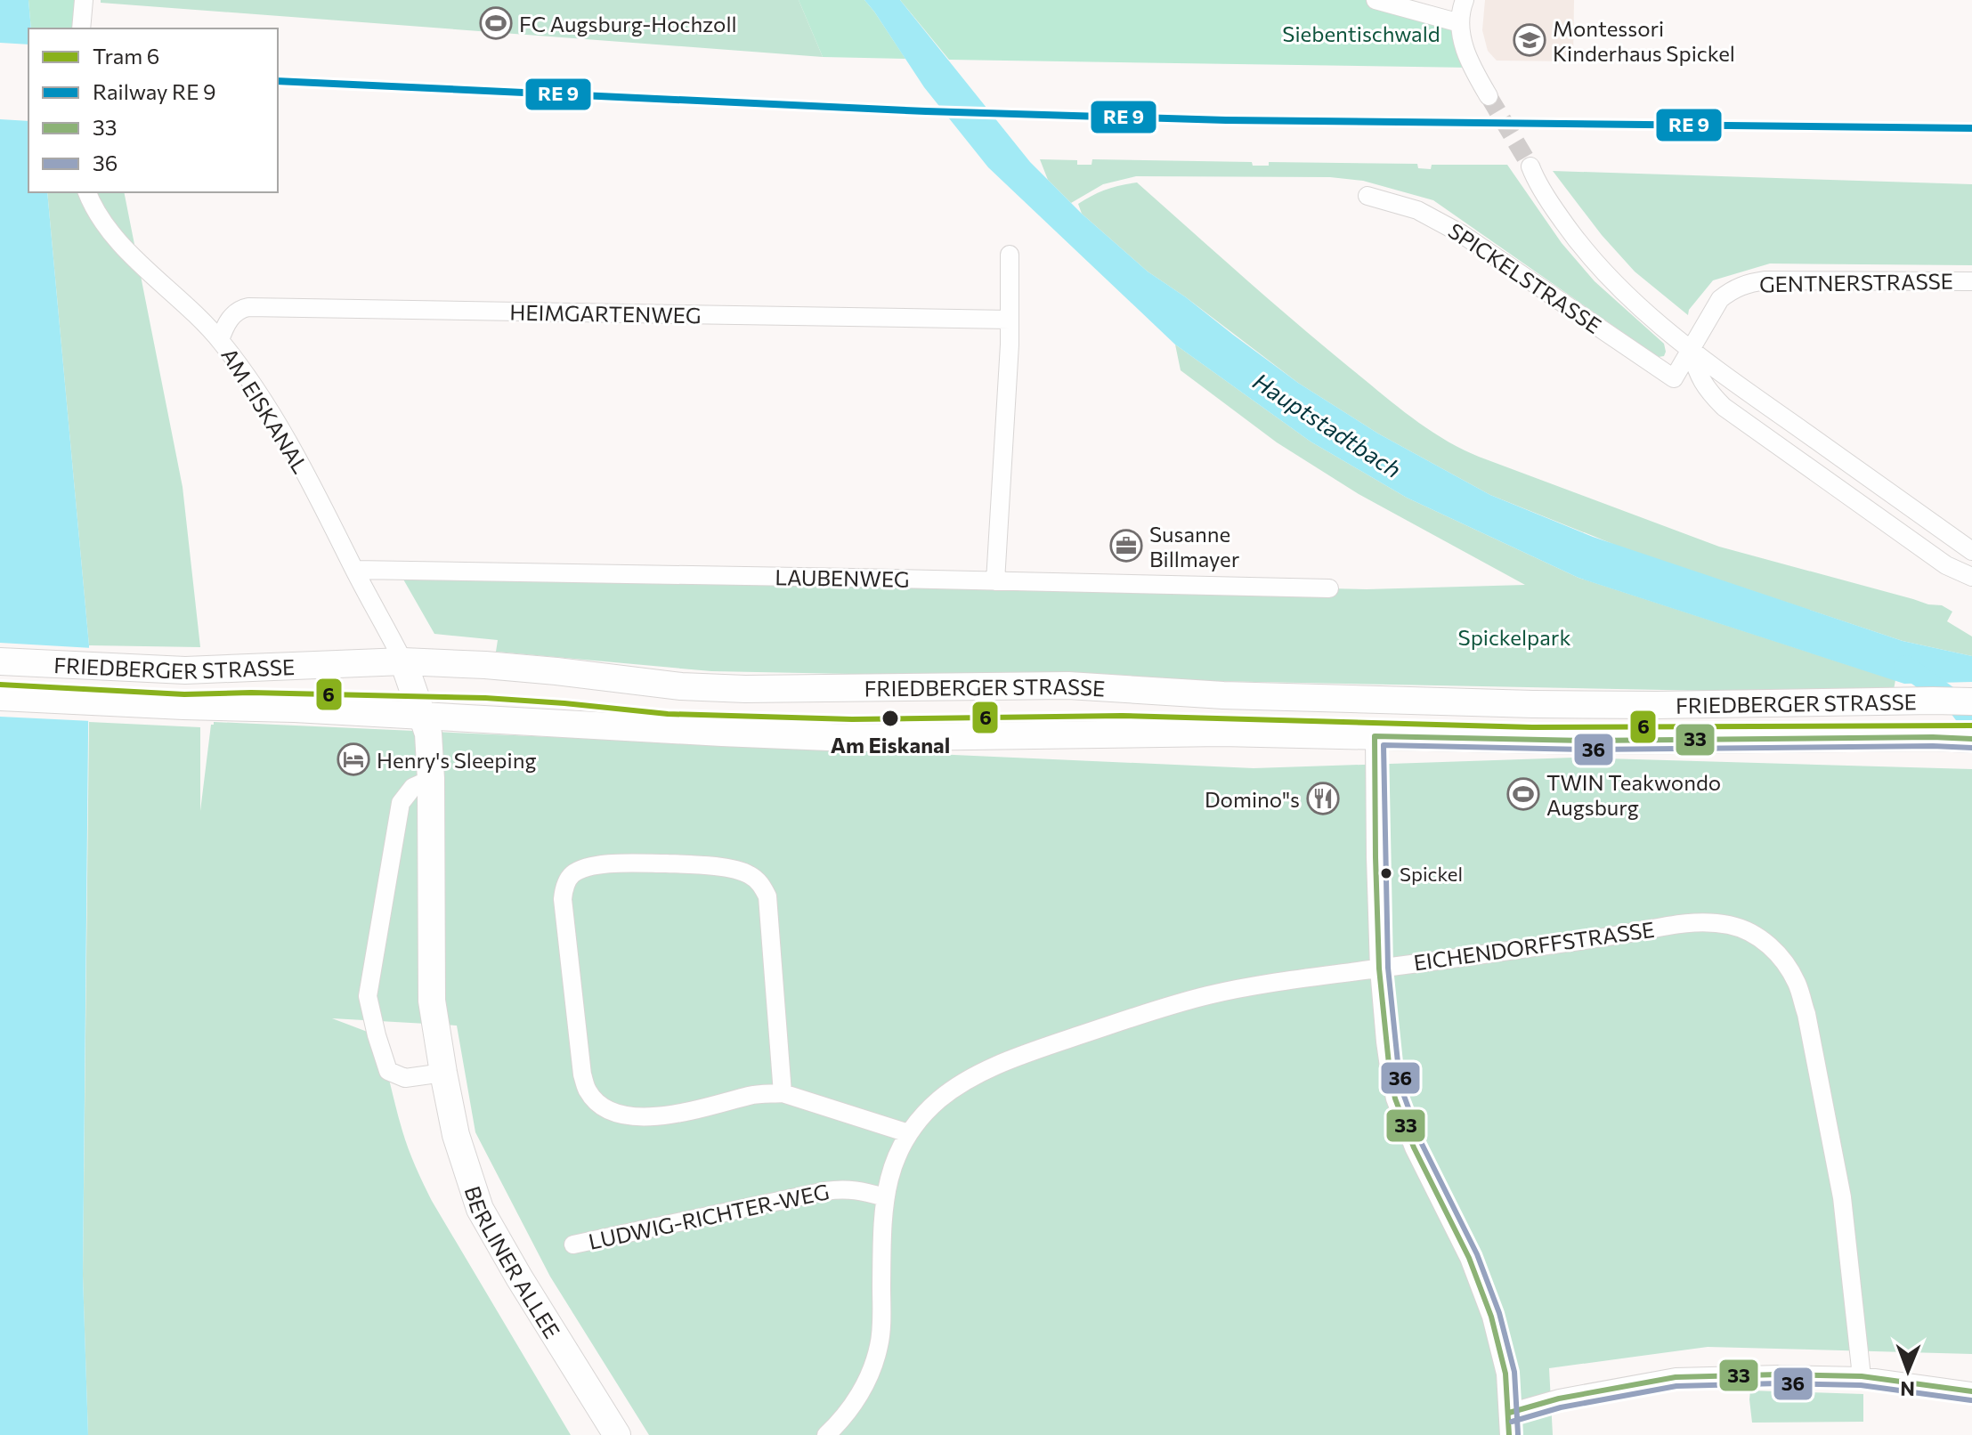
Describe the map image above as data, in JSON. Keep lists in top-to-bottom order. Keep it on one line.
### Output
{"streets":{"main road":["FRIEDBERGER STRASSE","BERLINER ALLEE"],"street":["SPICKELSTRASSE","GENTNERSTRASSE","HEIMGARTENWEG","AM EISKANAL","LAUBENWEG","EICHENDORFFSTRASSE","LUDWIG-RICHTER-WEG"]},"crossings":[["SPICKELSTRASSE","GENTNERSTRASSE"],["HEIMGARTENWEG","AM EISKANAL"],["AM EISKANAL","LAUBENWEG"],["AM EISKANAL","FRIEDBERGER STRASSE"],["AM EISKANAL","BERLINER ALLEE"],["FRIEDBERGER STRASSE","BERLINER ALLEE"],["EICHENDORFFSTRASSE","LUDWIG-RICHTER-WEG"]],"water":["Hauptstadtbach"],"parks":["Siebentischwald","Spickelpark"],"places":{"sports":["FC Augsburg-Hochzoll","TWIN Teakwondo Augsburg"],"school or university":["Montessori Kinderhaus Spickel"],"office":["Susanne Billmayer"],"other":["Am Eiskanal","Spickel"],"hotel":["Henry's Sleeping"],"restaurant":["Domino\"s"]},"lines":["tram line 6","transit line 33","transit line 36"],"legend":["Tram 6","Railway RE 9","33","36"],"north":"bottom"}
